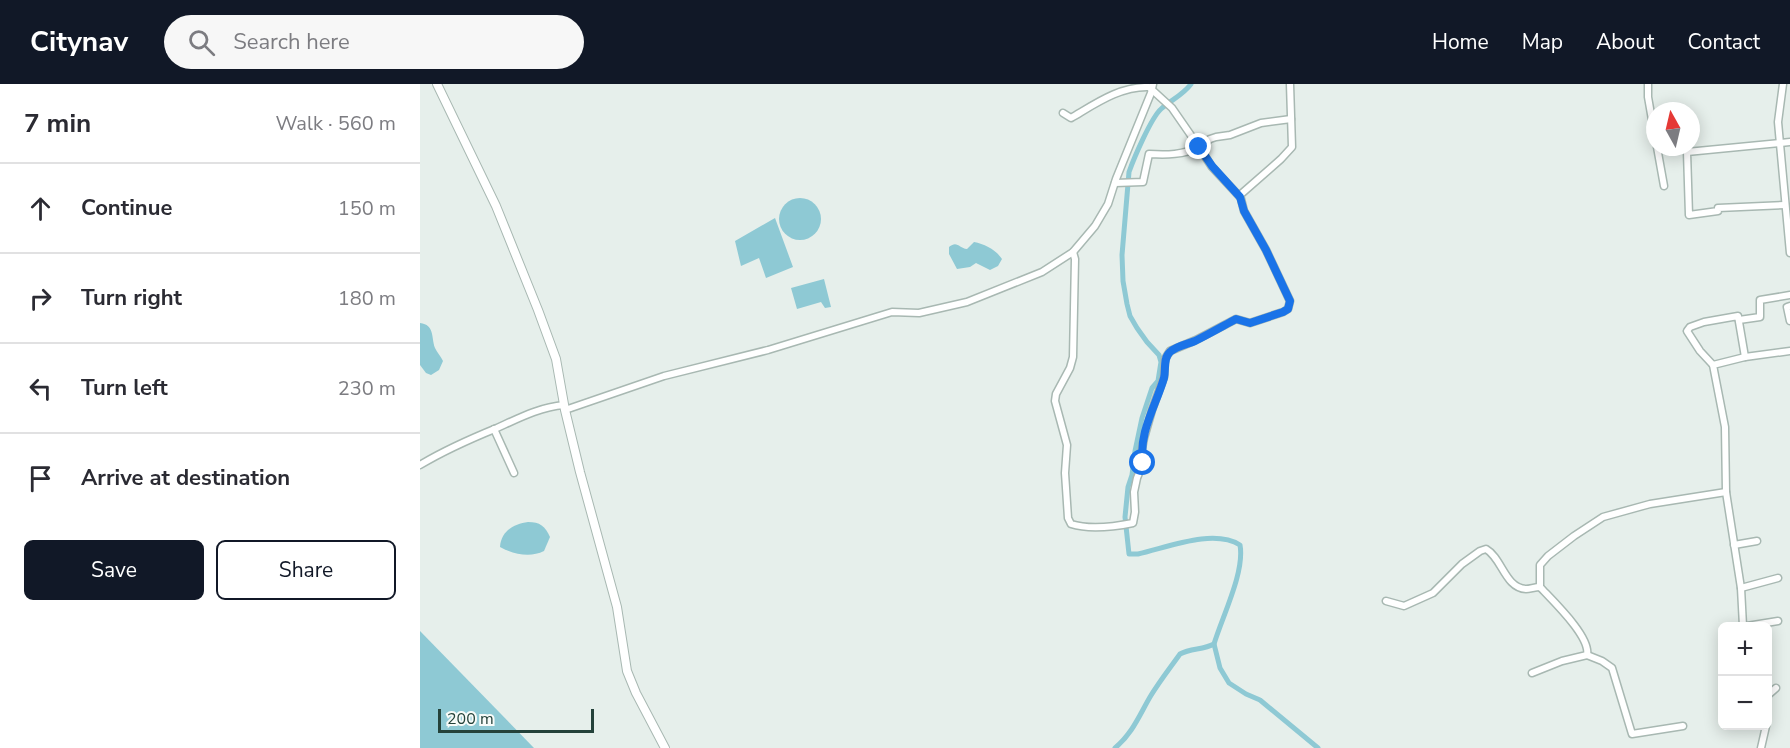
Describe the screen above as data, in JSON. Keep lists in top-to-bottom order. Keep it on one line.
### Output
{"scale_bar":"200 m","north":"top","page":{"header":"Citynav","search":"Search here","nav":["Home","Map","About","Contact"],"heading":["7 min","Walk · 560 m"],"list":[["Continue","150 m"],["Turn right","180 m"],["Turn left","230 m"],"Arrive at destination"],"buttons":["Save","Share"],"map_buttons":["+","−"],"scale":"200 m"}}
